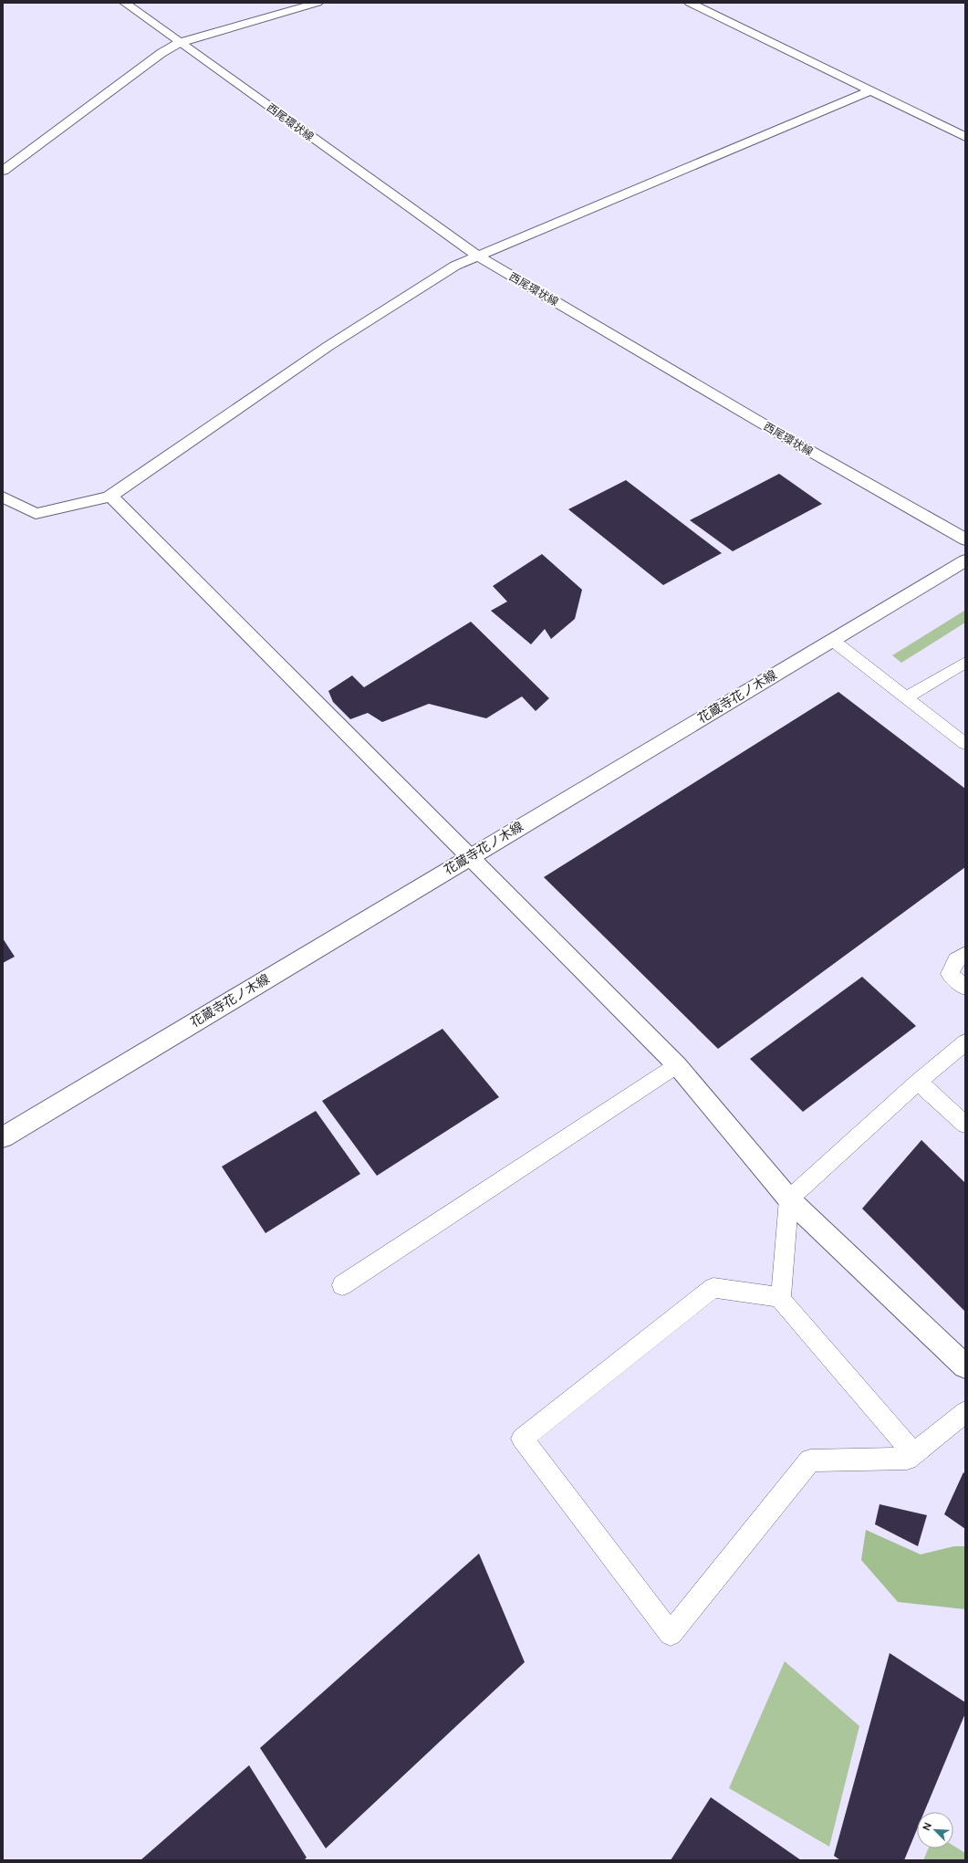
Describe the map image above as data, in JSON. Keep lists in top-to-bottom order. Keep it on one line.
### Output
{"streets":{"street":["西尾環状線","花蔵寺花ノ木線"]},"north":"top left"}
